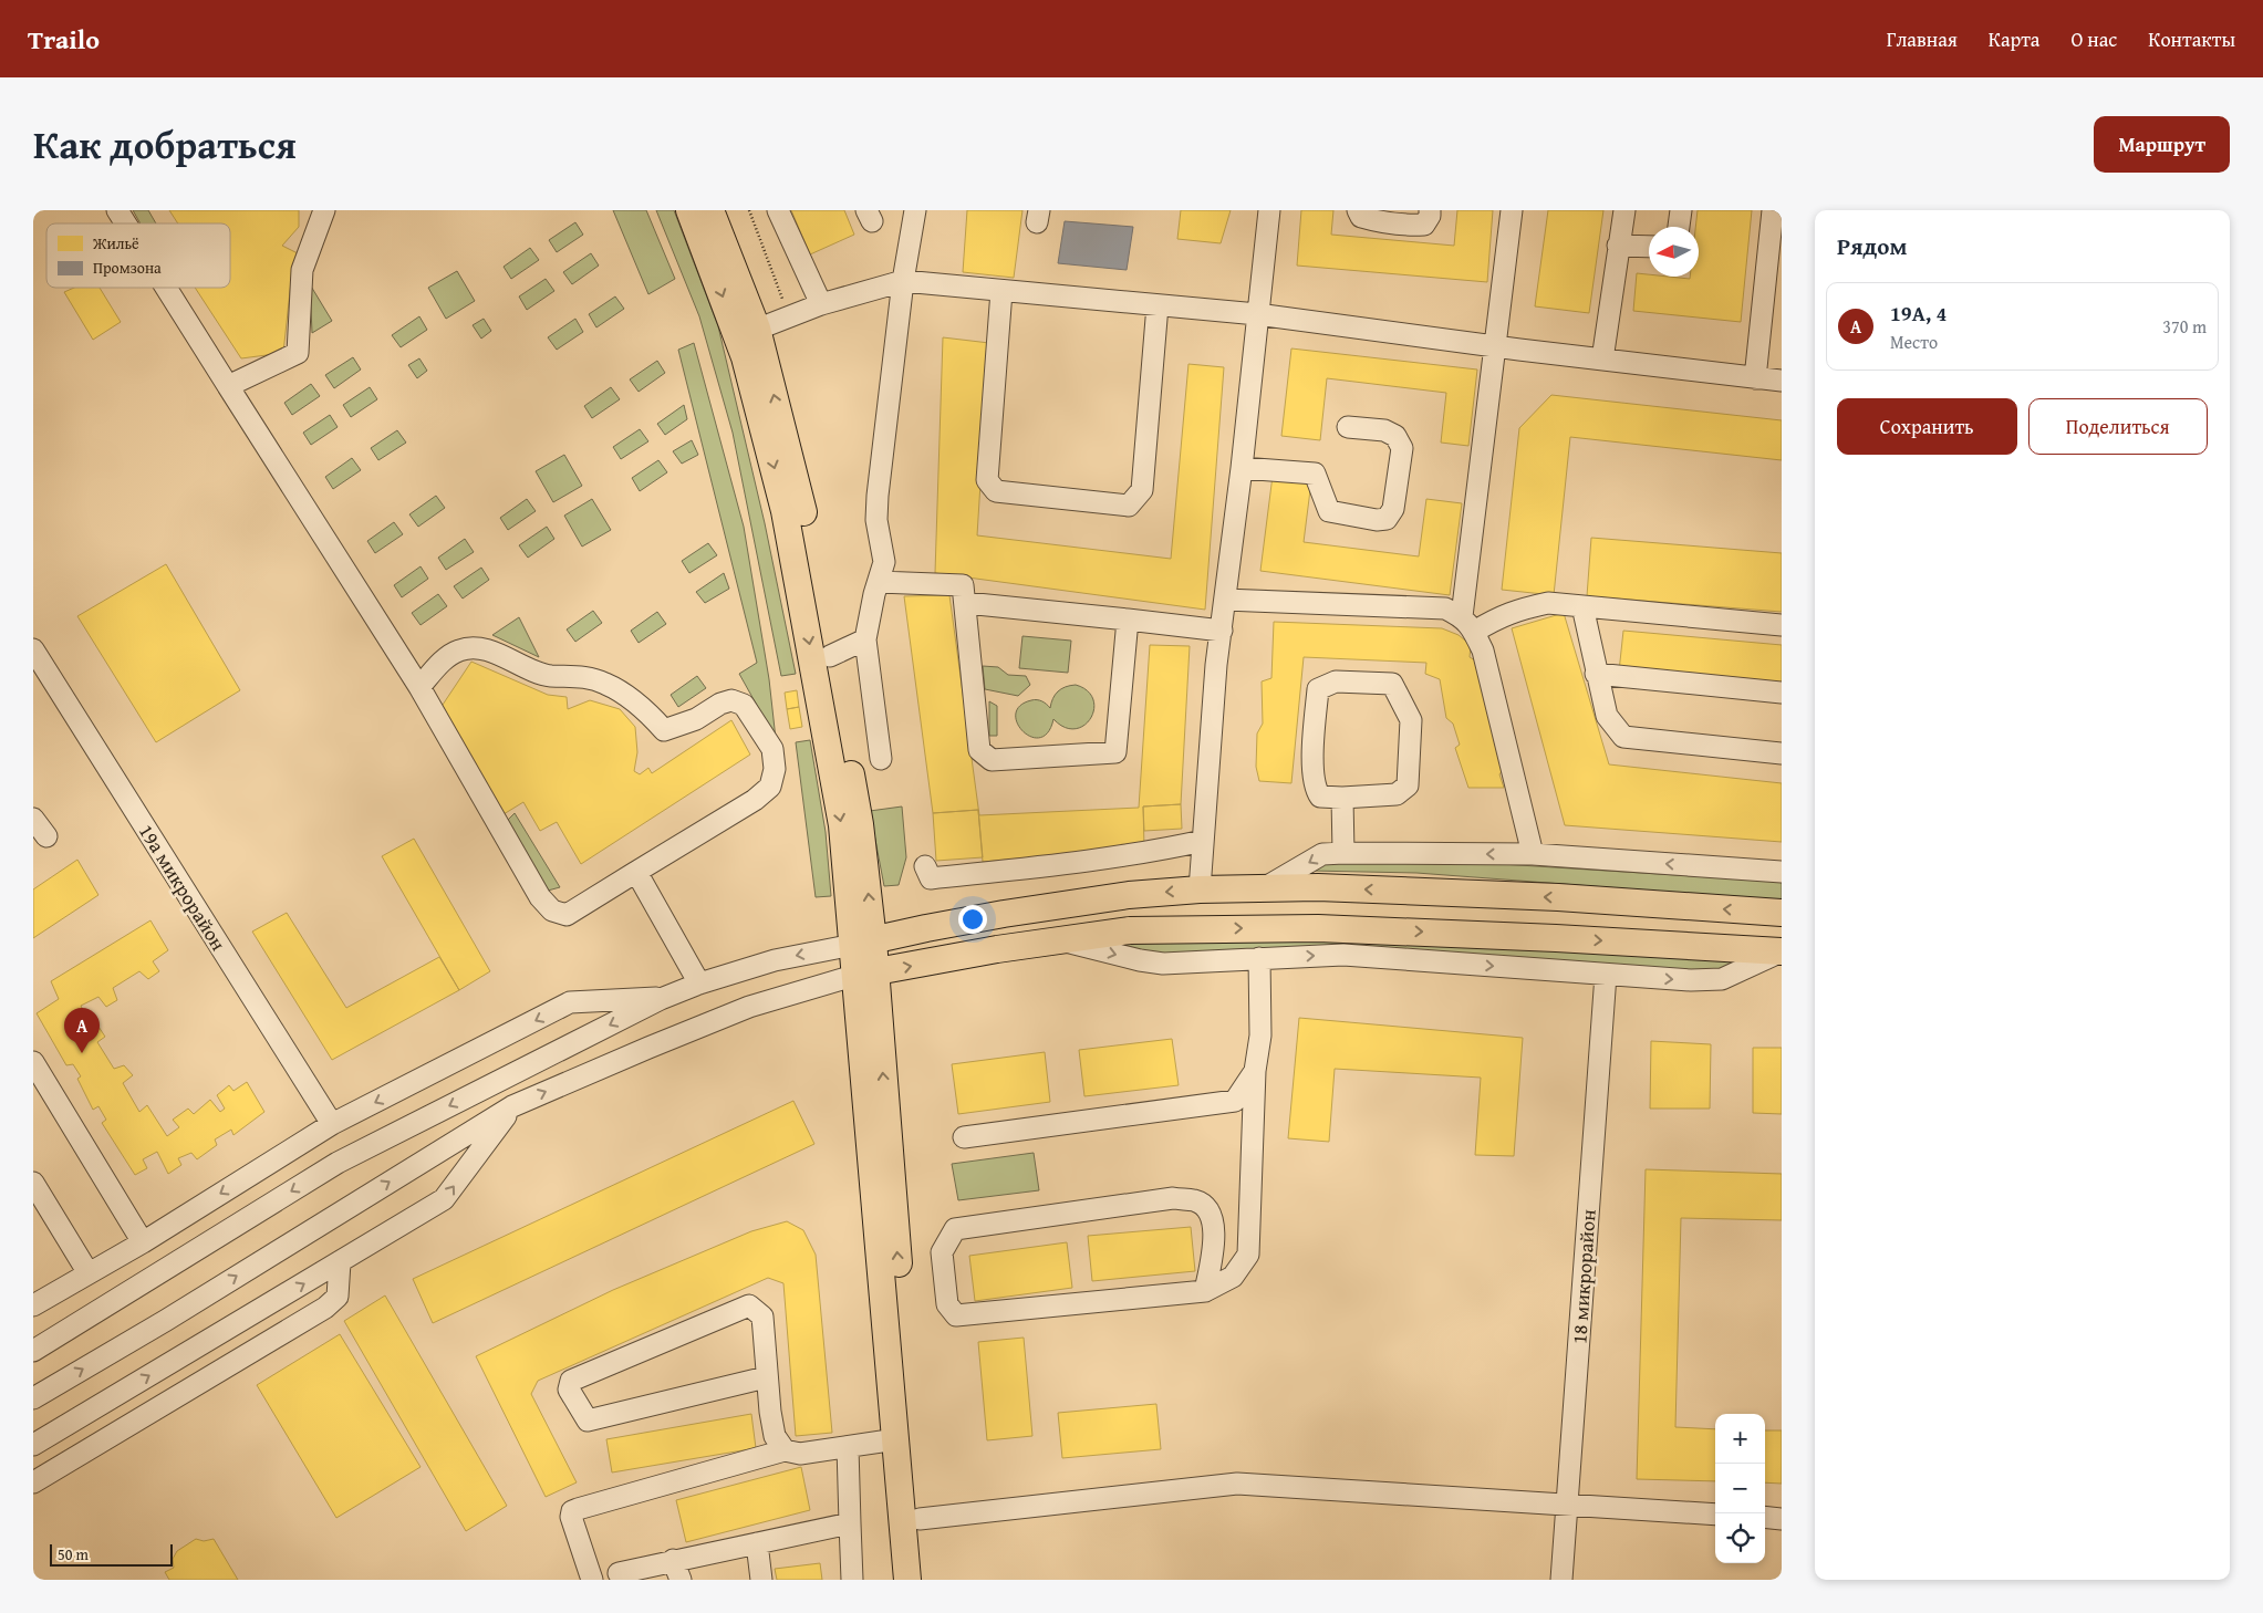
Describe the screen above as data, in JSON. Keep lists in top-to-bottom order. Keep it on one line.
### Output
{"streets":{"street":["19а микрорайон","18 микрорайон"]},"legend":["Жильё","Промзона"],"scale_bar":"50 m","north":"left","page":{"header":"Trailo","nav":["Главная","Карта","О нас","Контакты"],"title":"Как добраться","buttons":["Маршрут",["Сохранить","Поделиться"]],"heading":"Рядом","list":[{"mark":"A","name":"19А, 4","note":"Место","value":"370 m"}],"pins":"A","map_buttons":["+","−"],"scale":"50 m"}}
